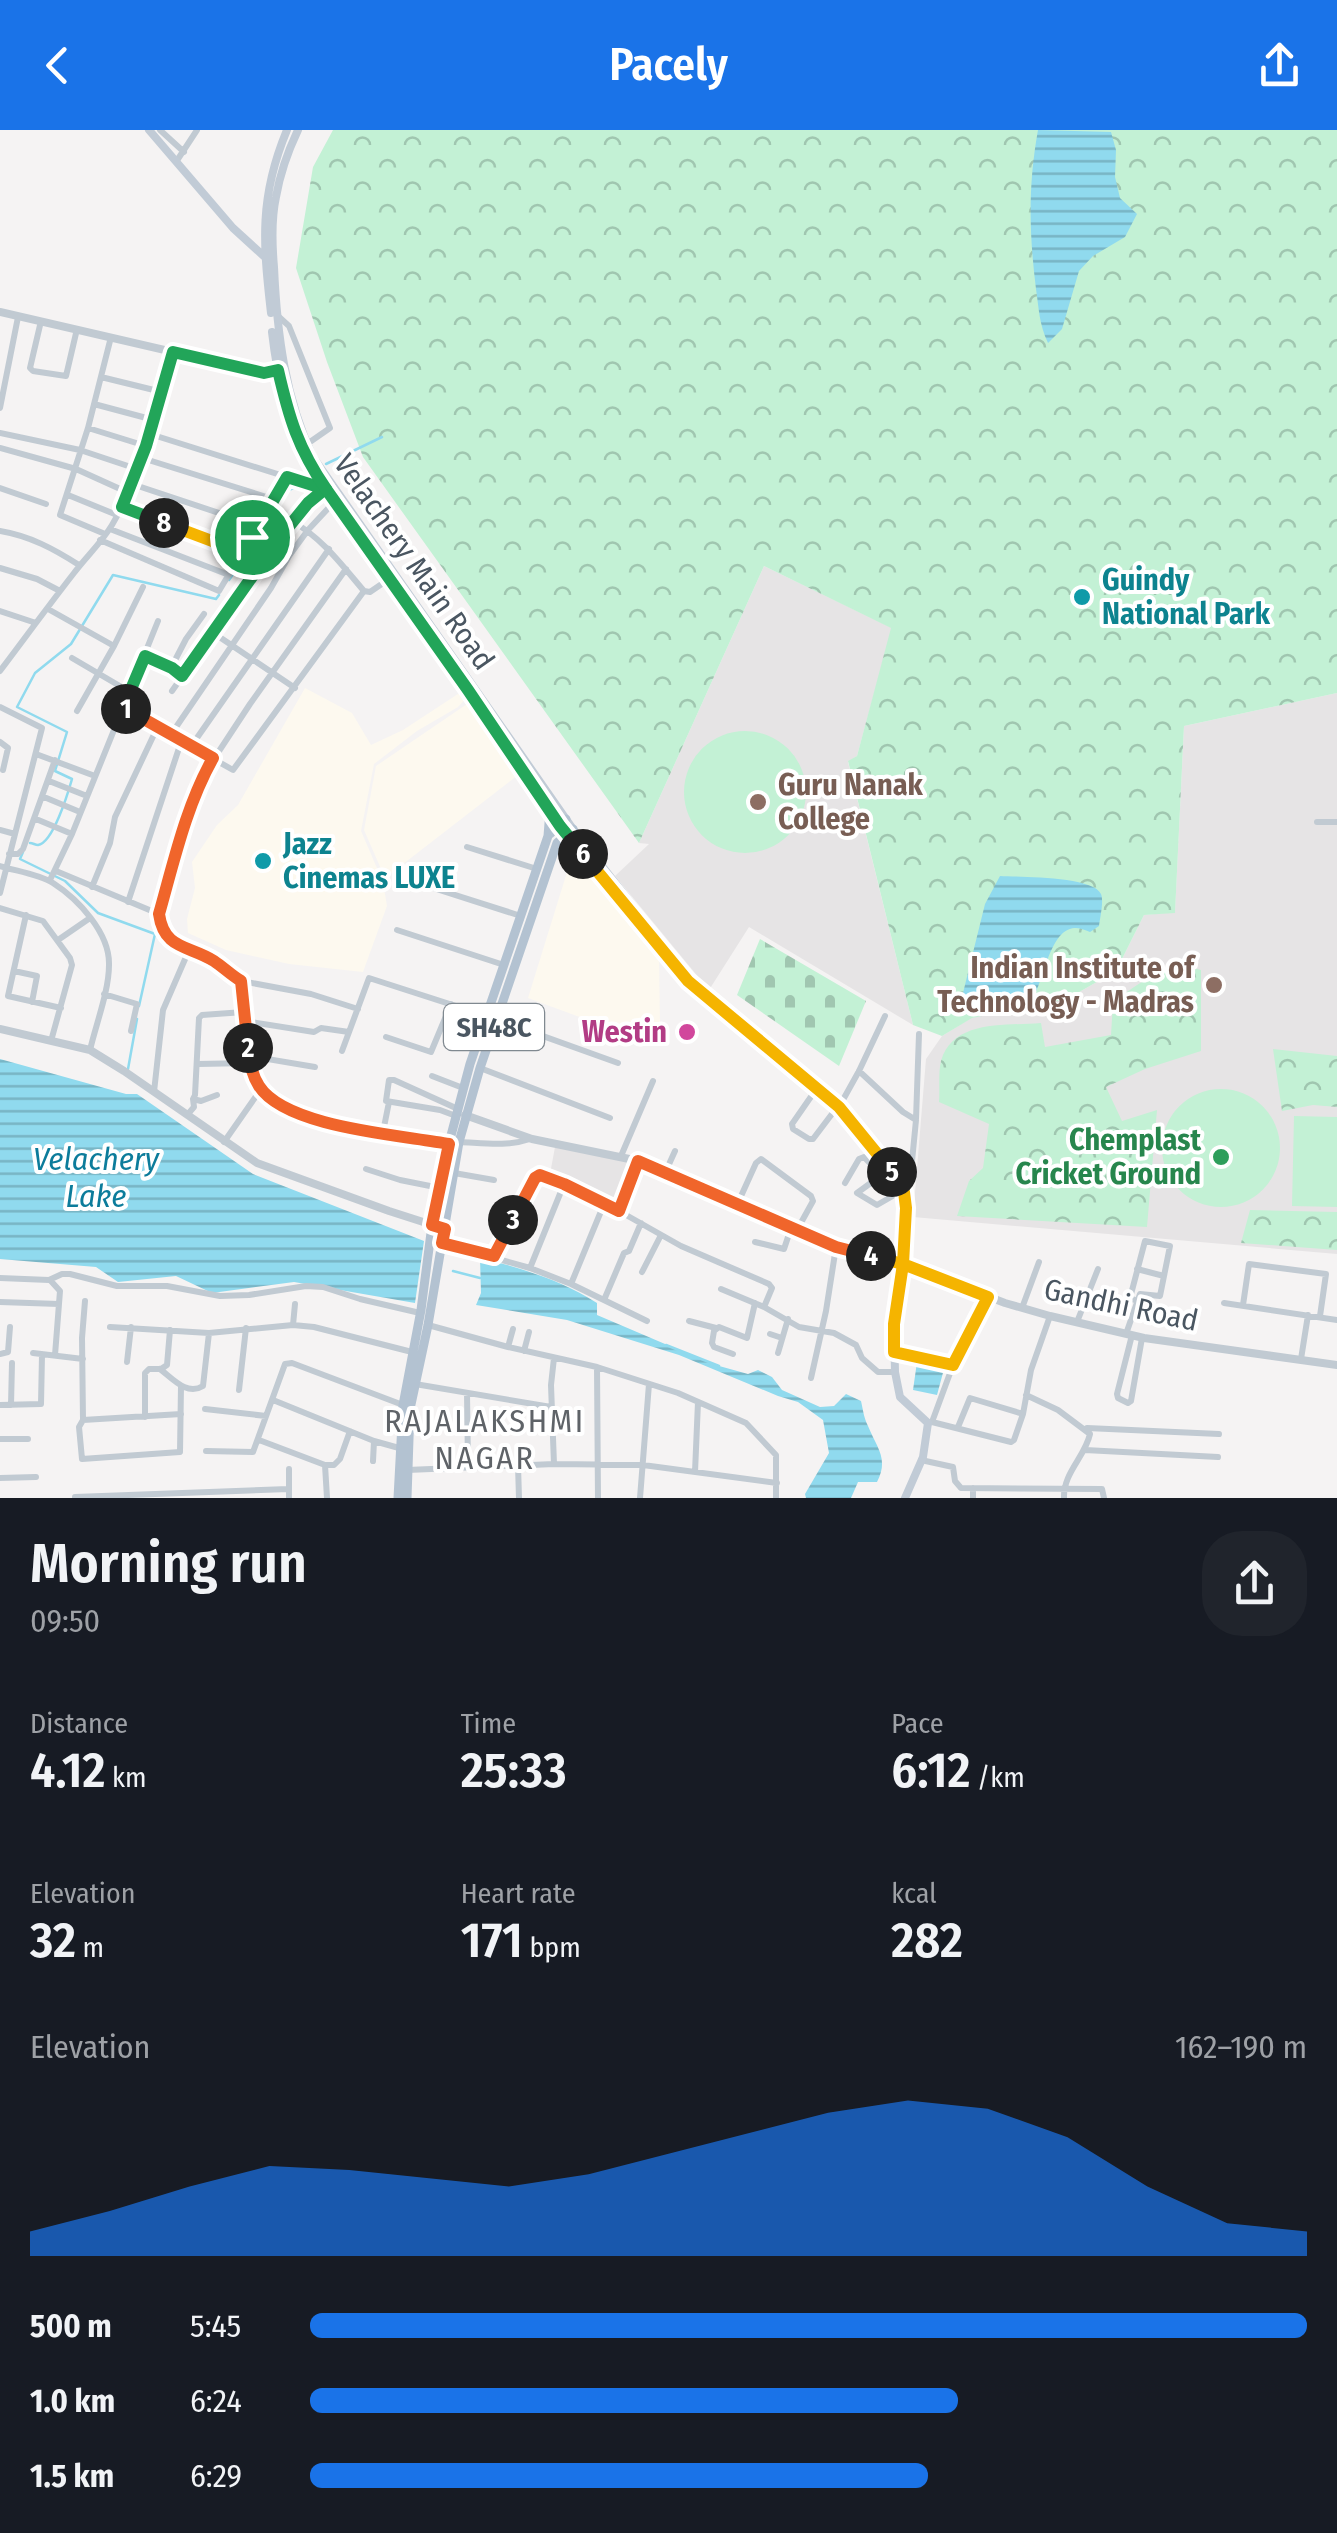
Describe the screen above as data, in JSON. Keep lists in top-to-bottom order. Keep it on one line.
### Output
{"streets":{"main road":["Velachery Main Road","SH48C"],"street":["Gandhi Road"]},"crossings":[["Velachery Main Road","SH48C"],["SH48C","Gandhi Road"]],"districts":["RAJALAKSHMI NAGAR"],"water":["Velachery Lake"],"places":["Guindy National Park","Guru Nanak College","Jazz Cinemas LUXE","Indian Institute of Technology - Madras","Westin","Chemplast Cricket Ground"],"page":{"header":"Pacely","pins":["8","1","6","2","5","3","4"],"heading":["Morning run","09:50"],"stats":[["Distance","4.12 km"],["Time","25:33"],["Pace","6:12 /km"],["Elevation","32 m"],["Heart rate","171 bpm"],["kcal","282"]],"chart":["Elevation","162–190 m"],"list":[{"name":"500 m","note":"5:45"},{"name":"1.0 km","note":"6:24"},{"name":"1.5 km","note":"6:29"}]}}
